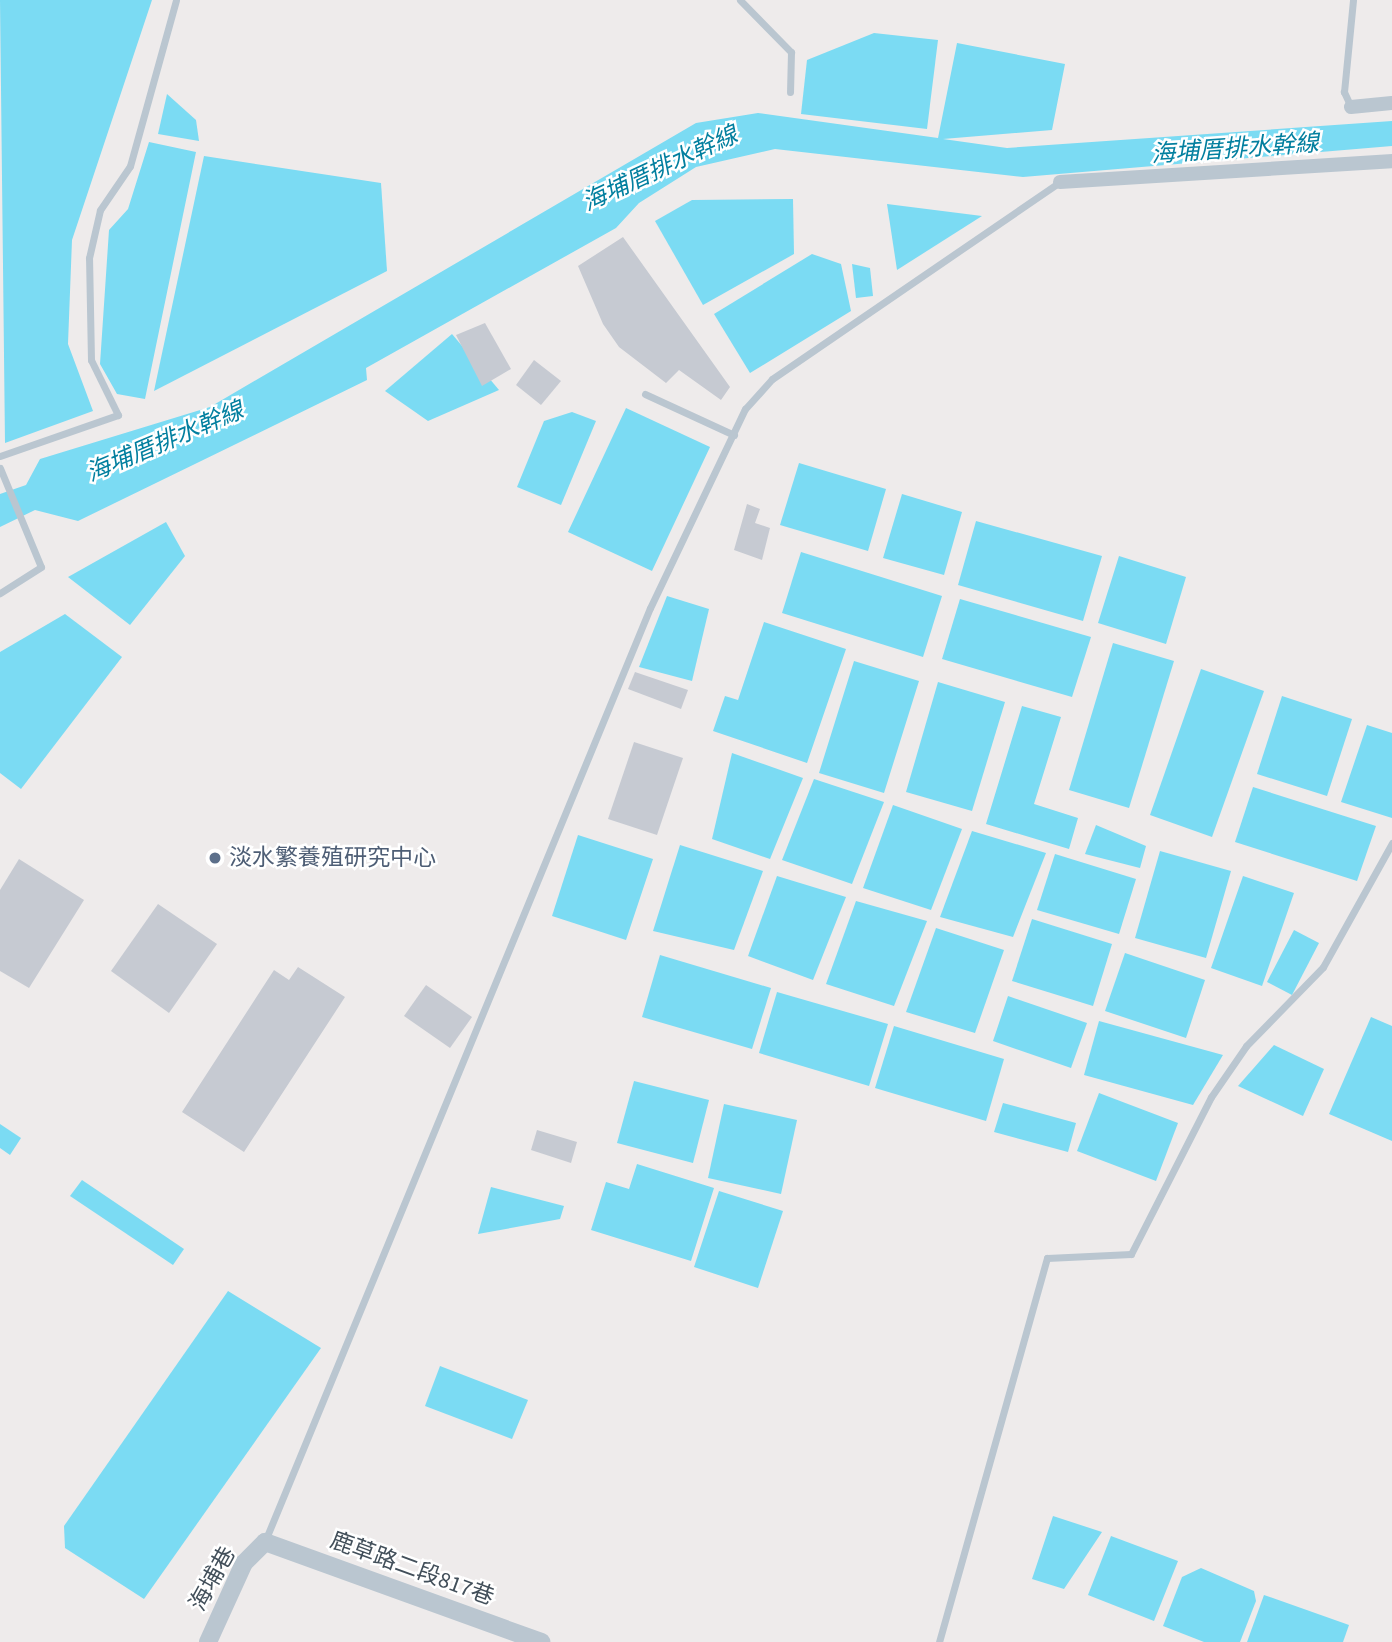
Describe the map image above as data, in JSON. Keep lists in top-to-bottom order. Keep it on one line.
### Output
{"streets":{"street":["鹿草路二段817巷","海埔巷"]},"crossings":[["鹿草路二段817巷","海埔巷"]],"water":["海埔厝排水幹線"],"places":["淡水繁養殖研究中心"]}
